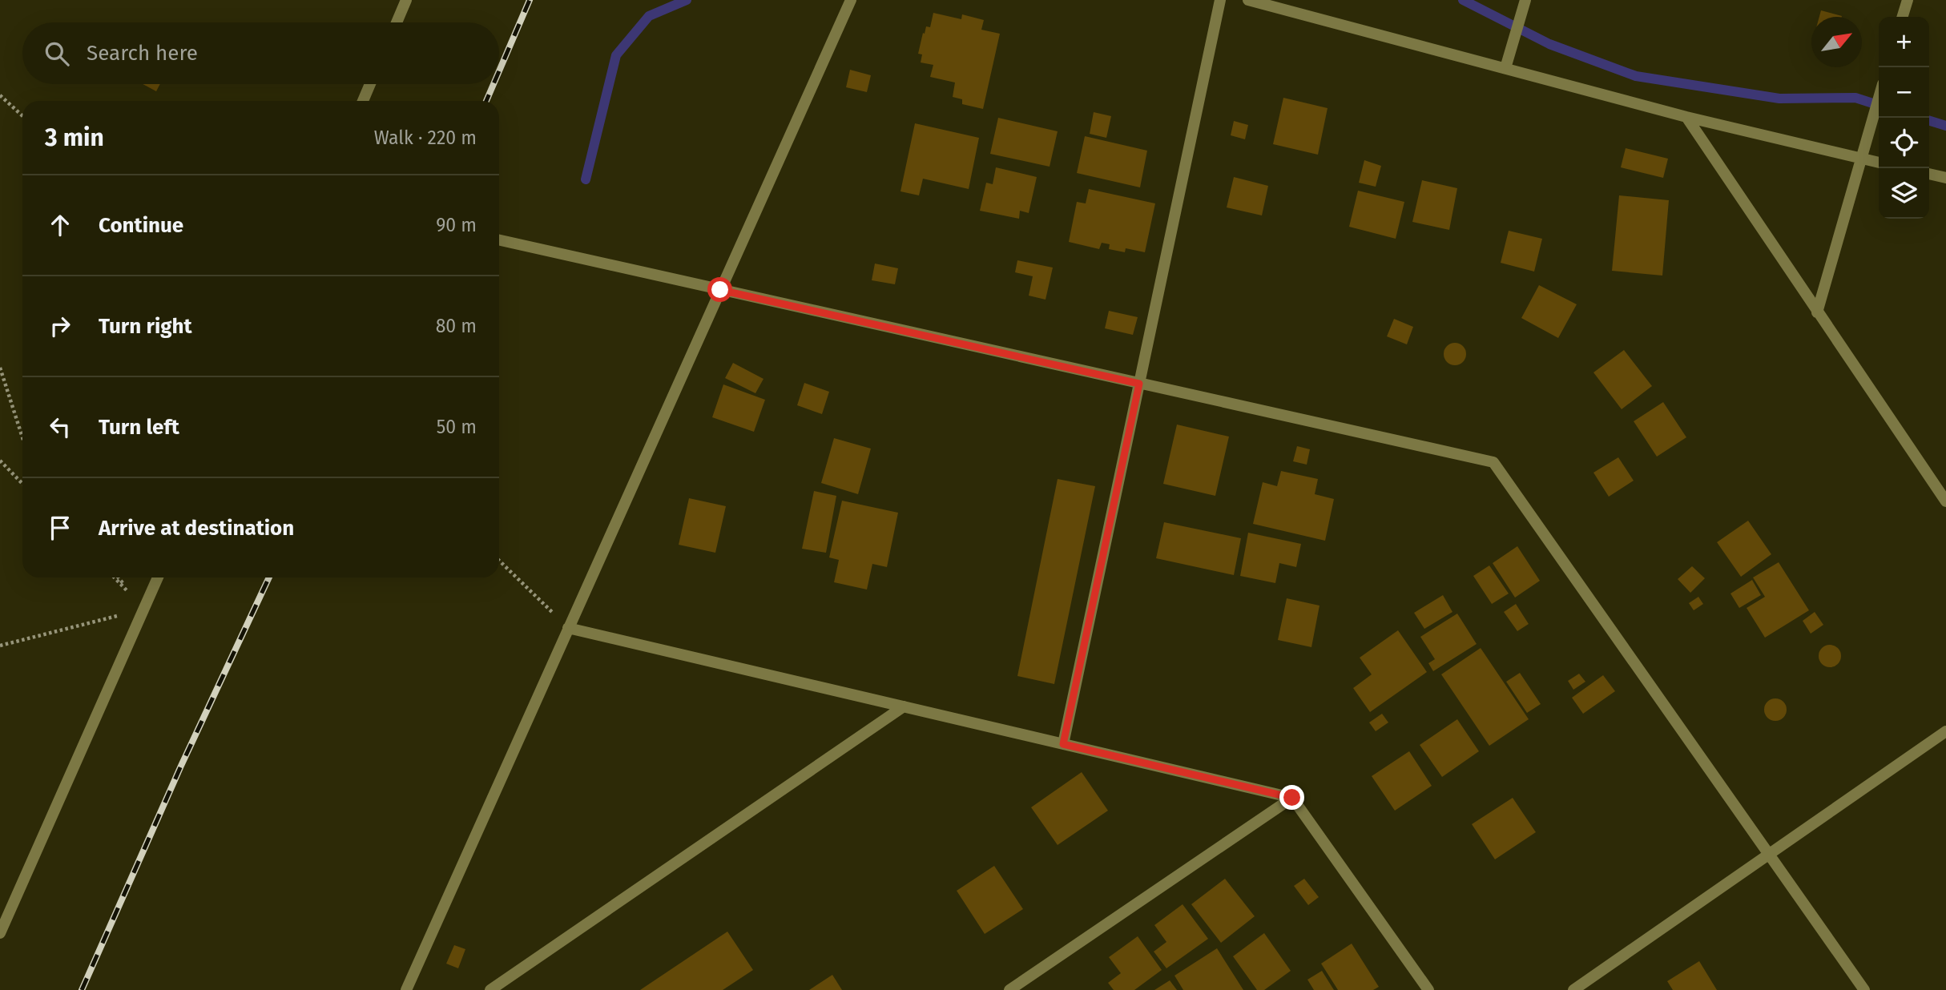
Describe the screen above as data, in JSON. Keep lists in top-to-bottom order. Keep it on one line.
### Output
{"north":"top right","page":{"map_buttons":["+","−"],"search":"Search here","heading":["3 min","Walk · 220 m"],"list":[["Continue","90 m"],["Turn right","80 m"],["Turn left","50 m"],"Arrive at destination"]}}
